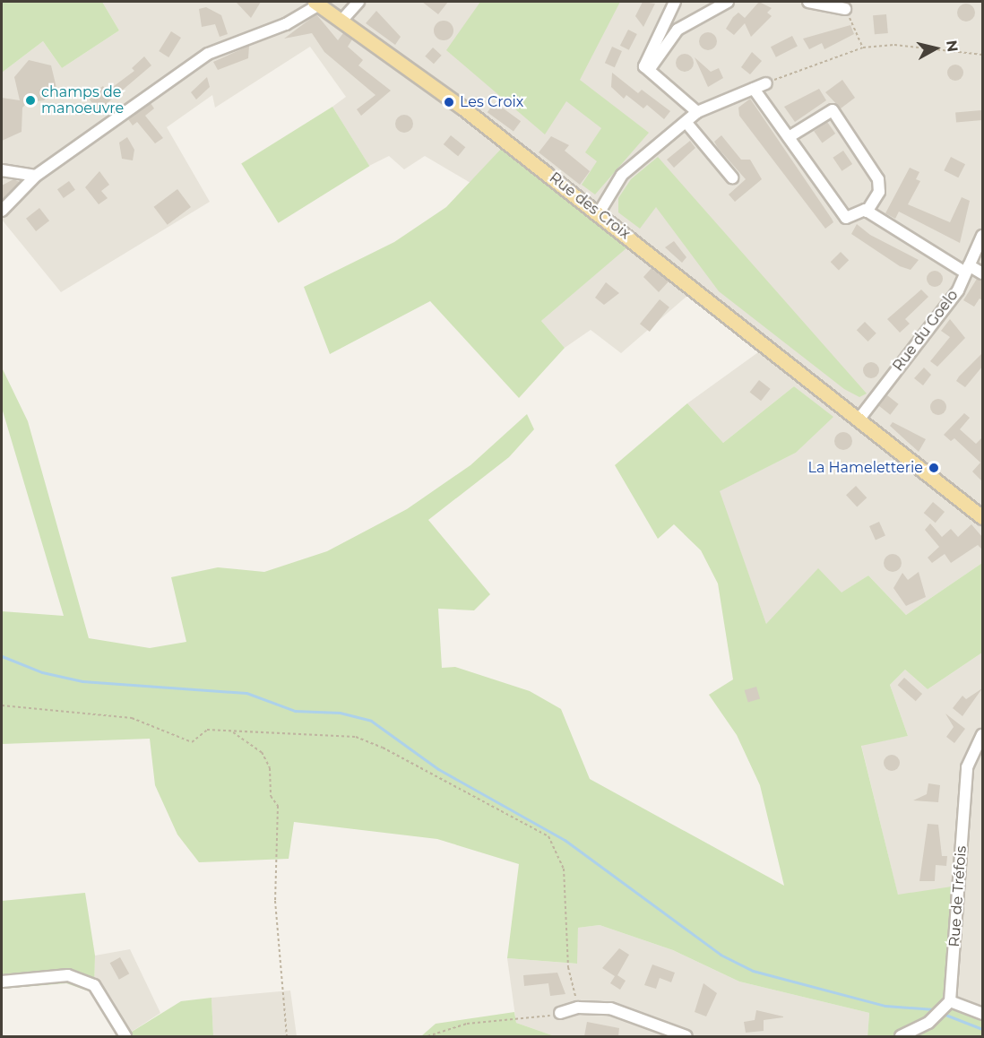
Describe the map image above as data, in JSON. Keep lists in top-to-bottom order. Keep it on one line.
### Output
{"streets":{"main road":["Rue des Croix"],"street":["Rue du Goelo","Rue de Tréfois"]},"crossings":[["Rue des Croix","Rue du Goelo"]],"places":["champs de manoeuvre","Les Croix","La Hameletterie"],"north":"right"}
